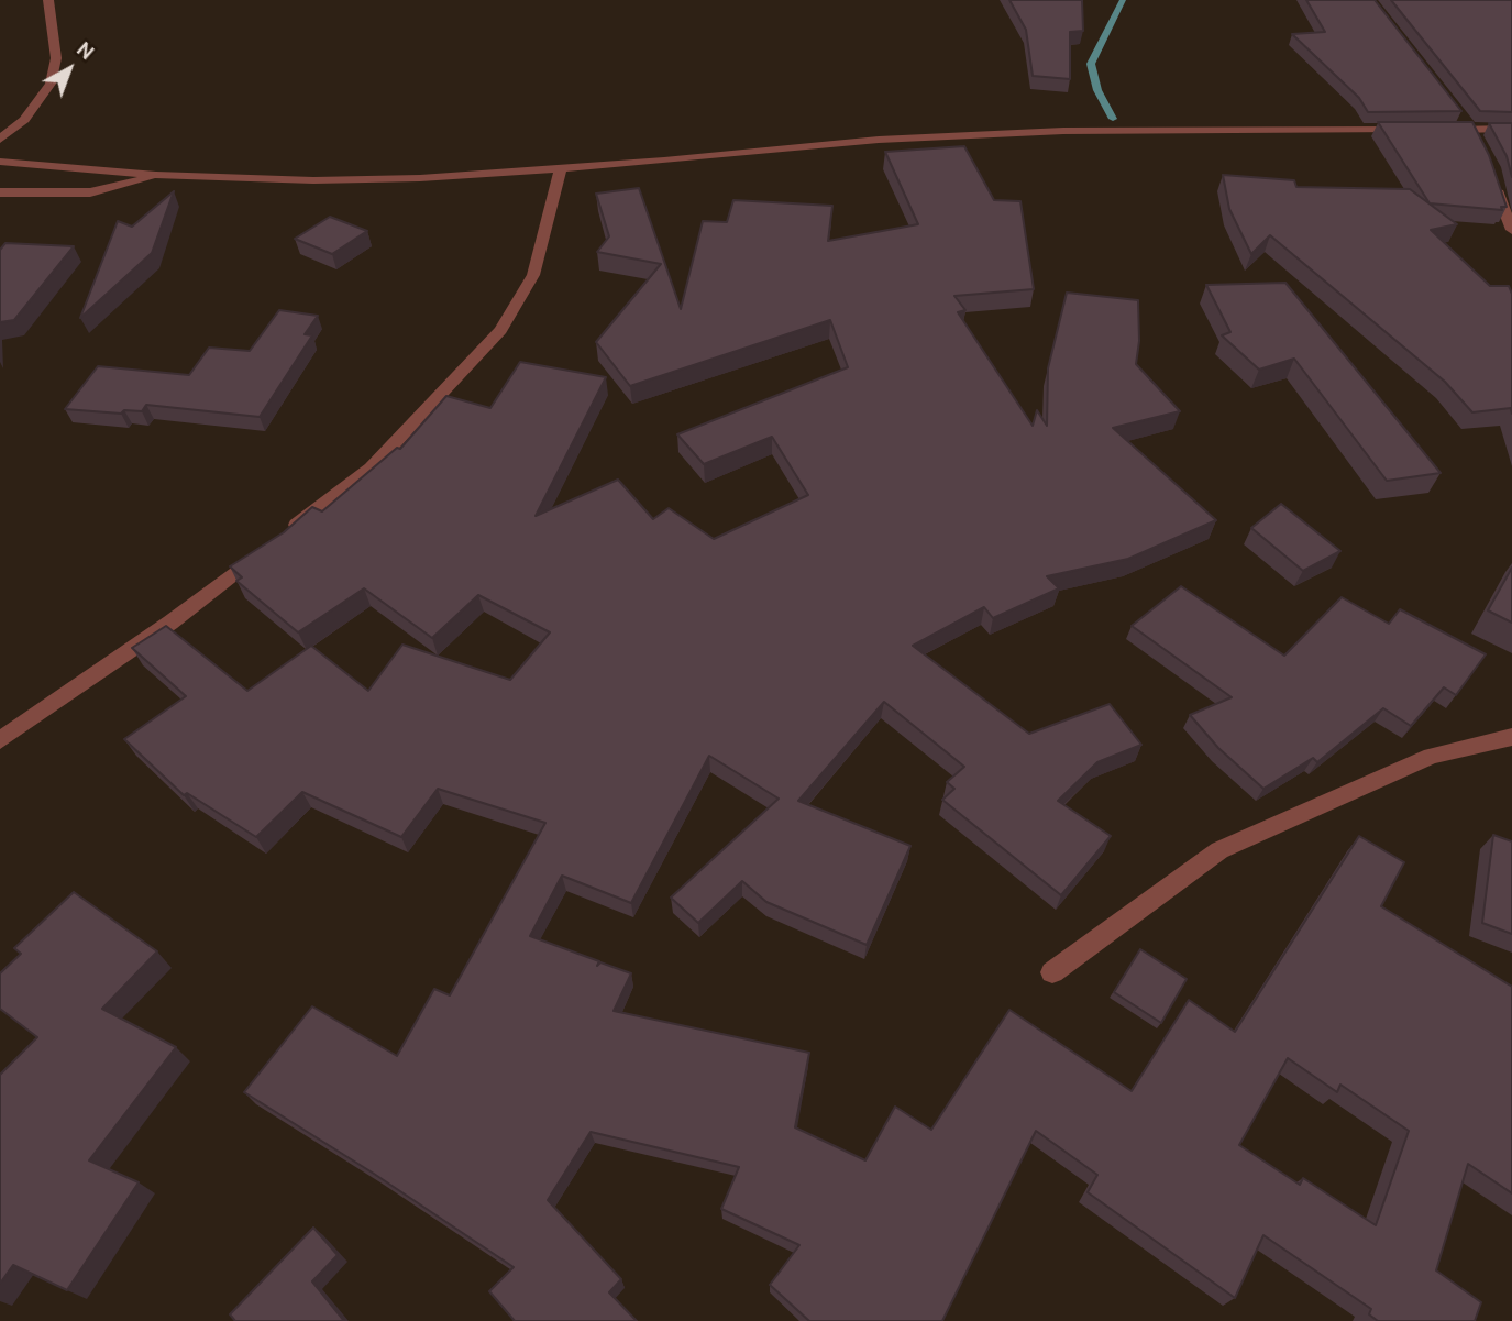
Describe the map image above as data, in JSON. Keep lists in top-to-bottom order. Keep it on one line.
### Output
{"north":"top right"}
